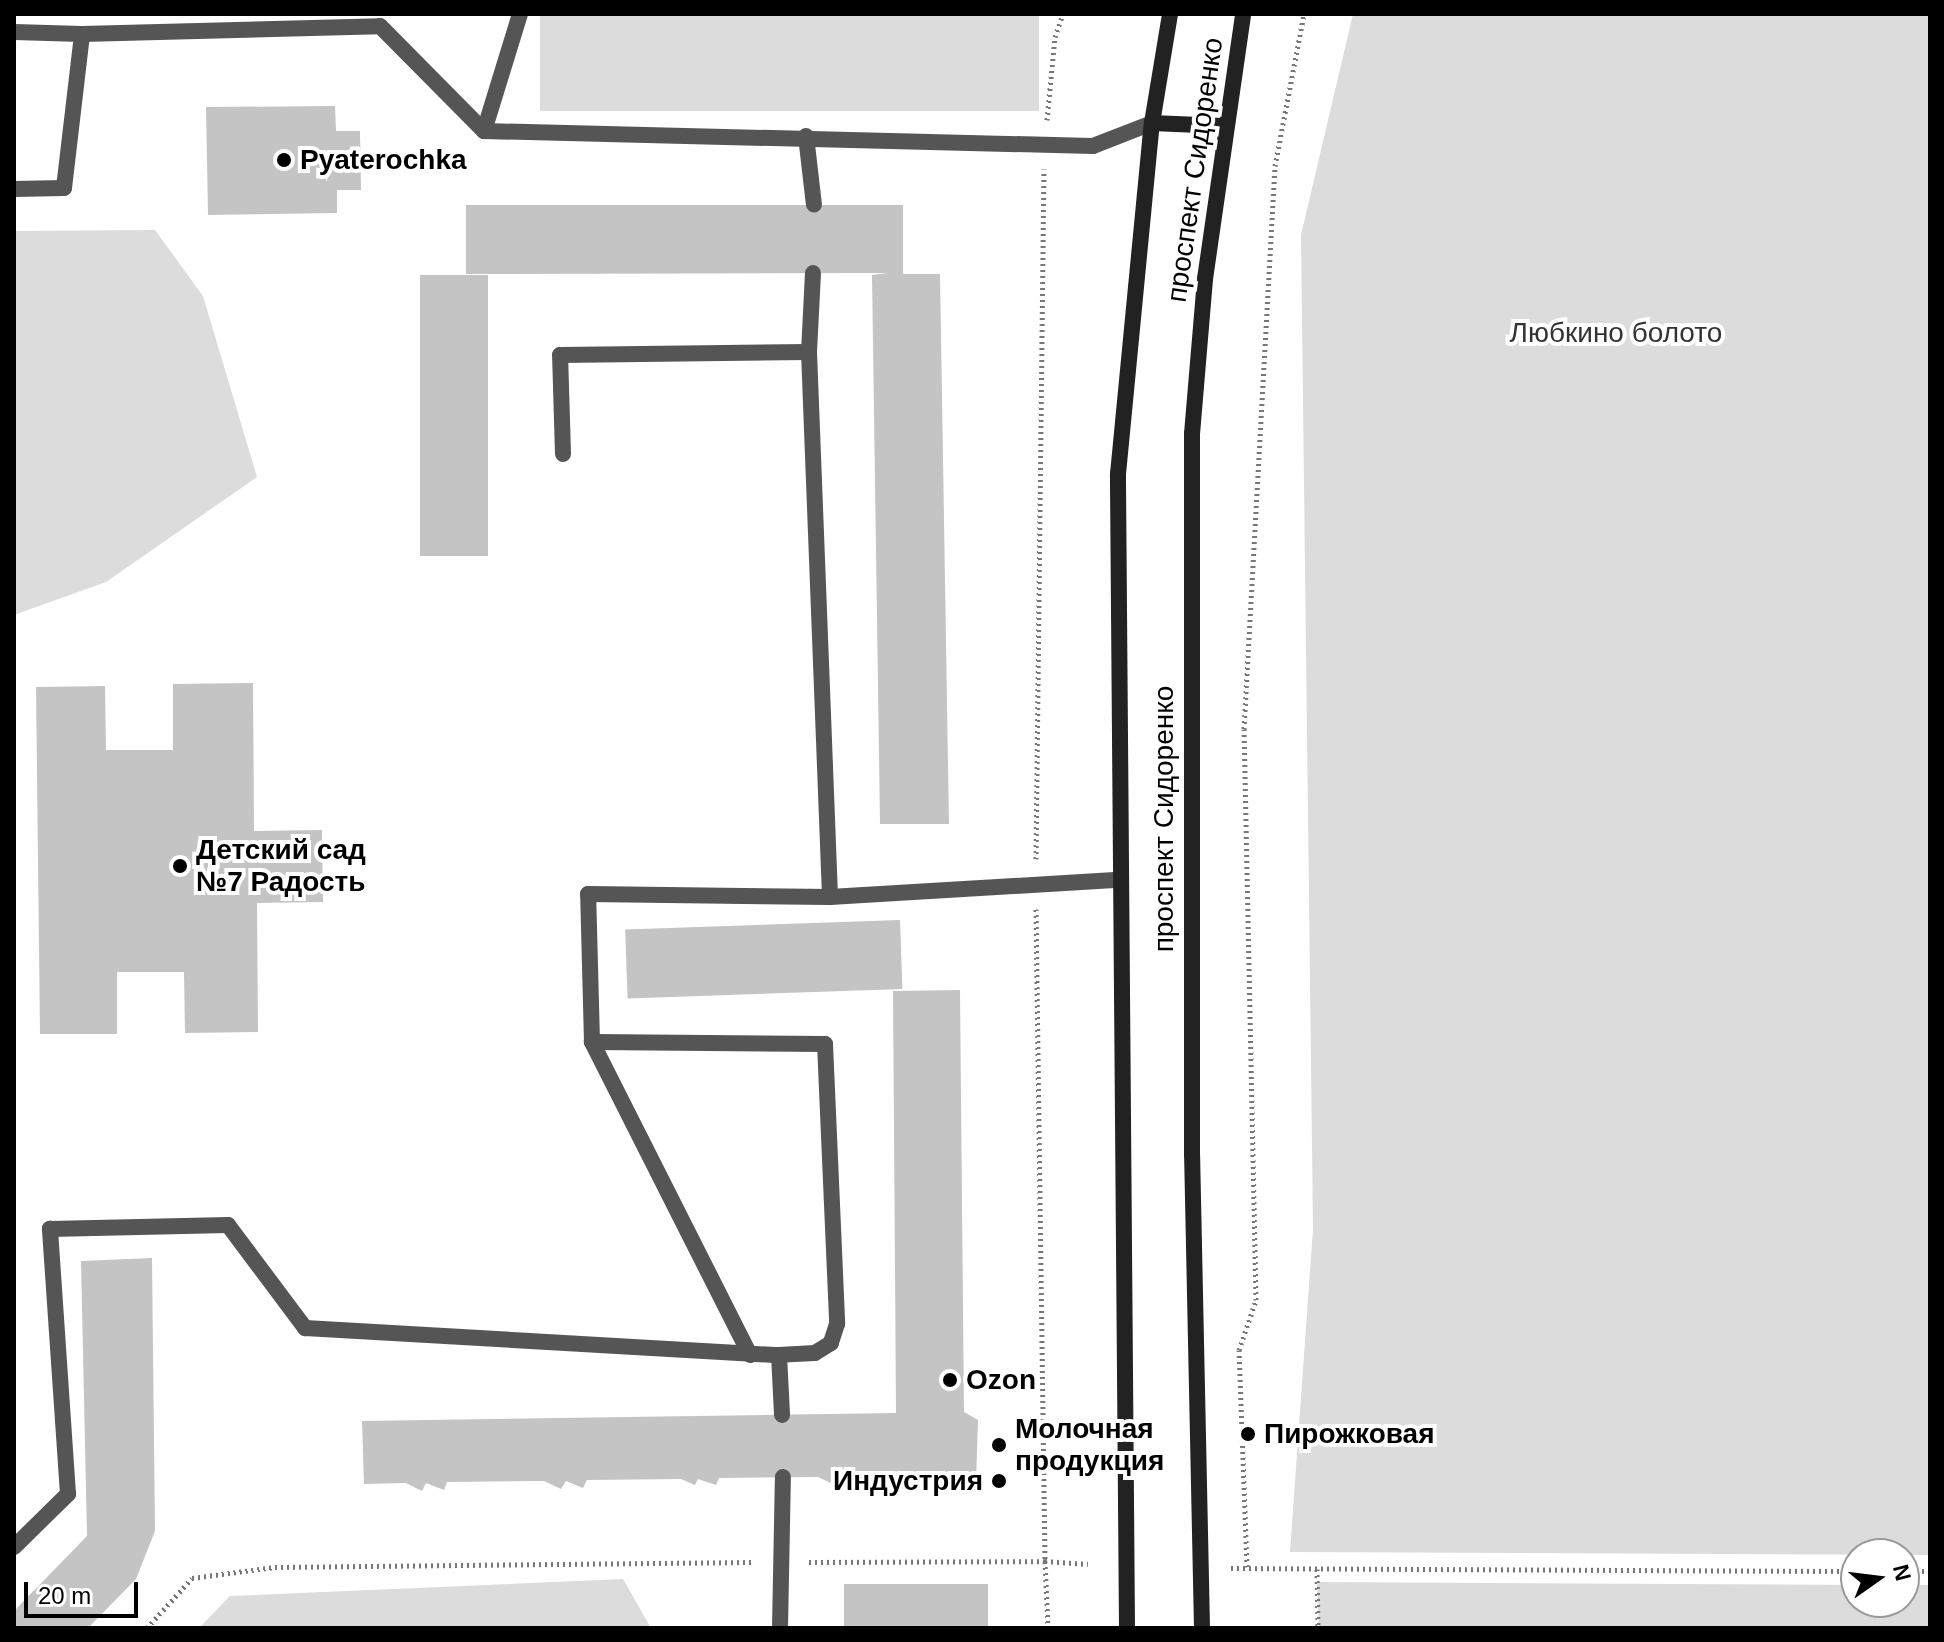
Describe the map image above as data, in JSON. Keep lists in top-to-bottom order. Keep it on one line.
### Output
{"streets":{"main road":["проспект Сидоренко"]},"parks":["Любкино болото"],"places":["Pyaterochka","Детский сад №7 Радость","Ozon","Пирожковая","Молочная продукция","Индустрия"],"scale_bar":"20 m","north":"right"}
